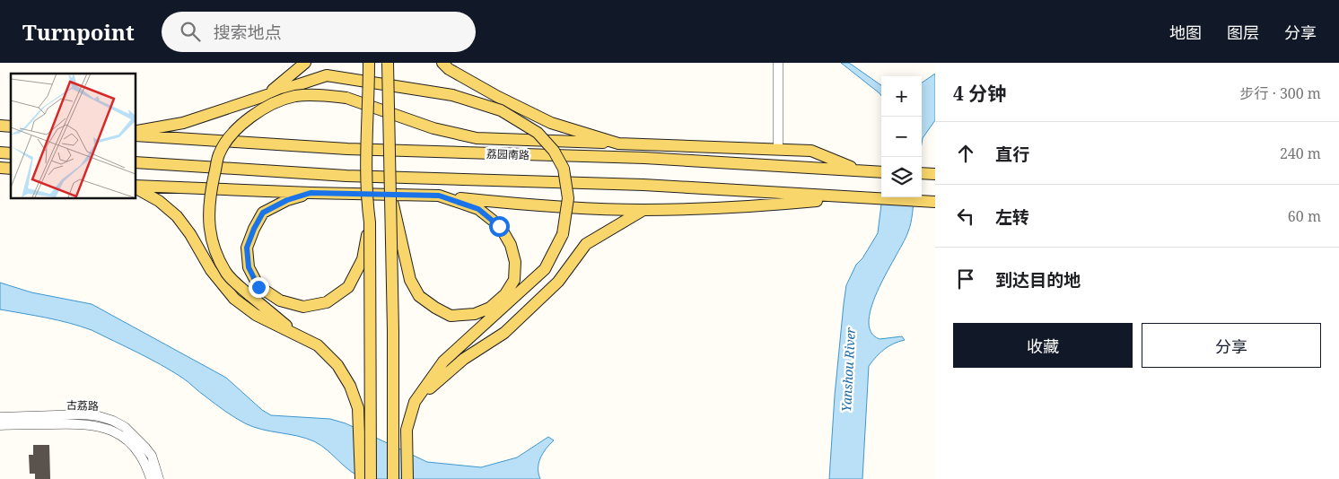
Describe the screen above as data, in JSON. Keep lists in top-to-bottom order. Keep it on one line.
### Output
{"streets":{"main road":["荔园南路"],"street":["古荔路"]},"water":["Yanshou River"],"page":{"header":"Turnpoint","search":"搜索地点","nav":["地图","图层","分享"],"heading":["4 分钟","步行 · 300 m"],"map_buttons":["+","−"],"list":[["直行","240 m"],["左转","60 m"],"到达目的地"],"buttons":["收藏","分享"]}}
